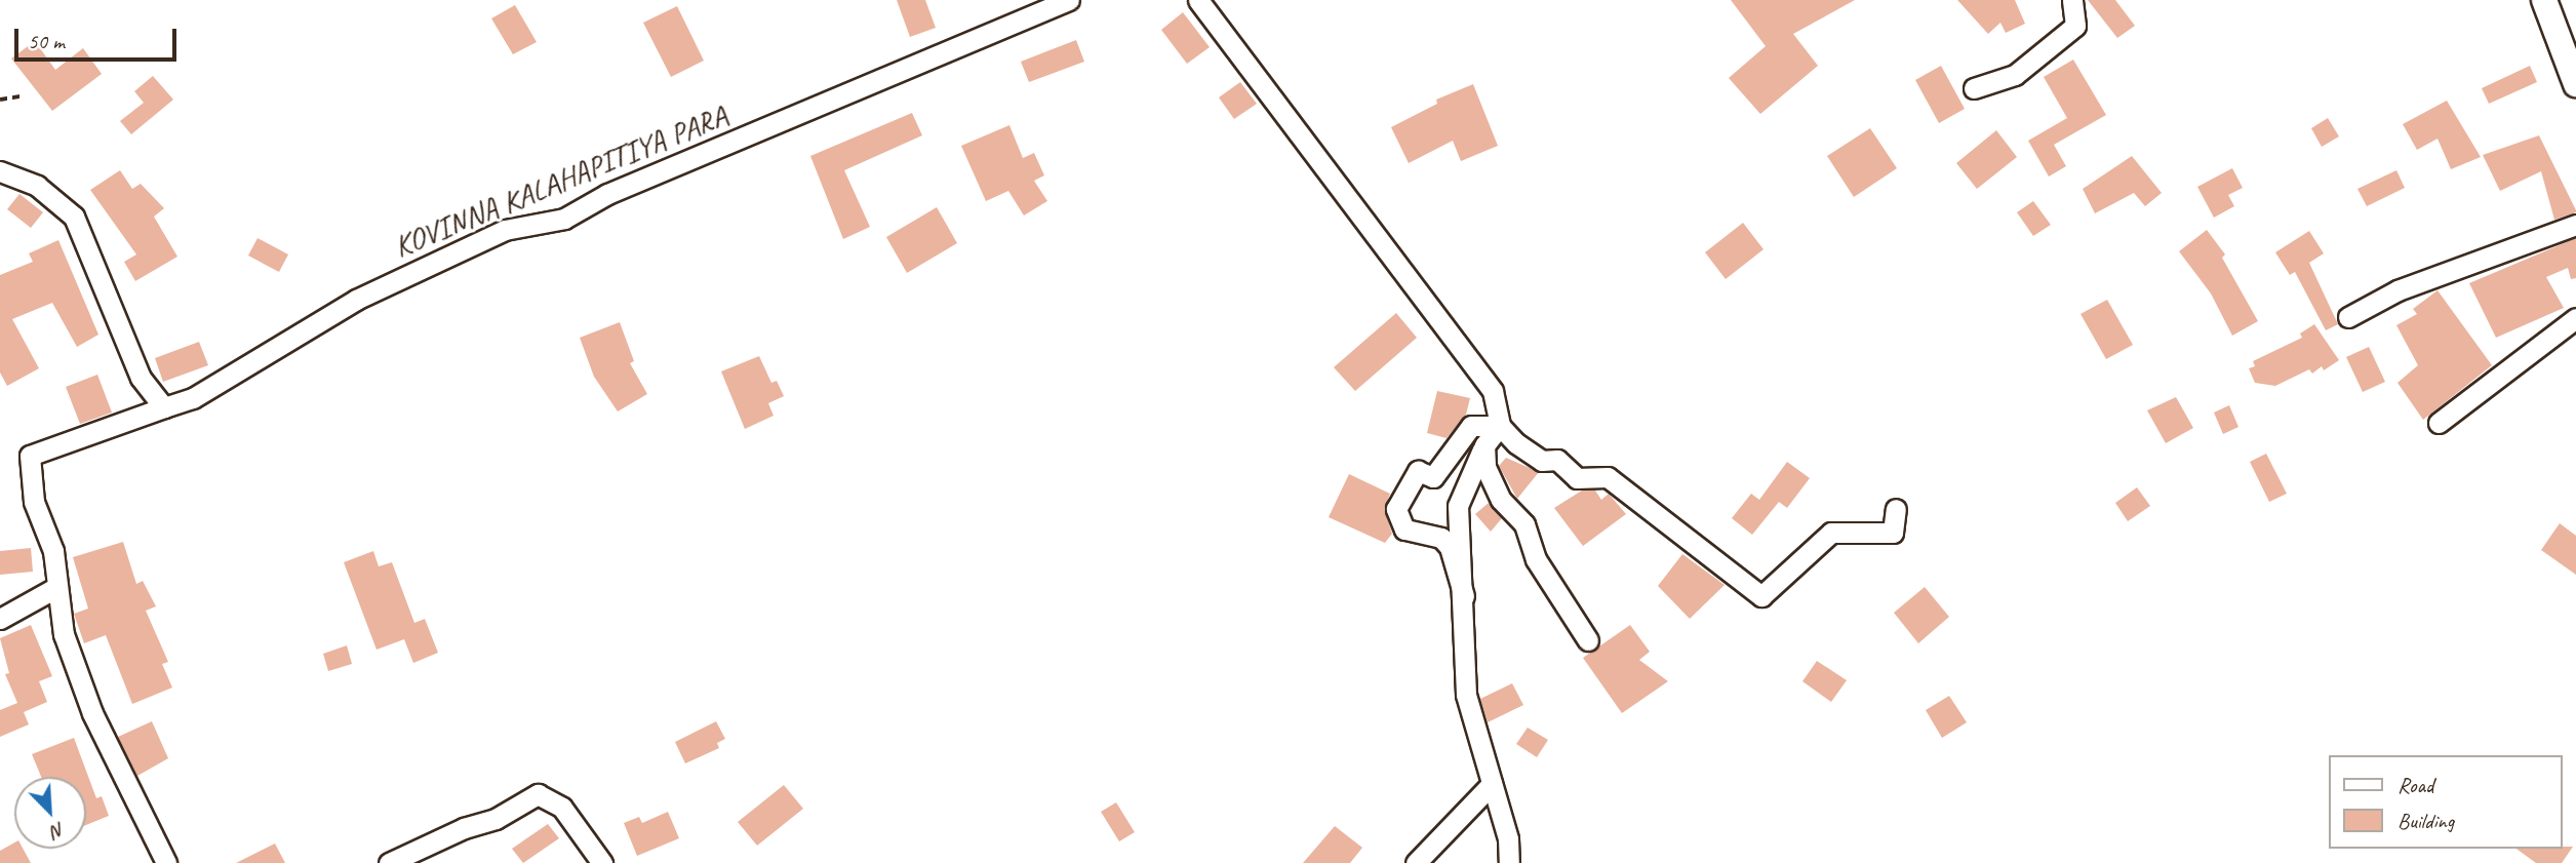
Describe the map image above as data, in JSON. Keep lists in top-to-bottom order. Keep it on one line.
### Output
{"streets":{"street":["KOVINNA KALAHAPITIYA PARA"]},"legend":["Road","Building"],"scale_bar":"50 m","north":"bottom right"}
